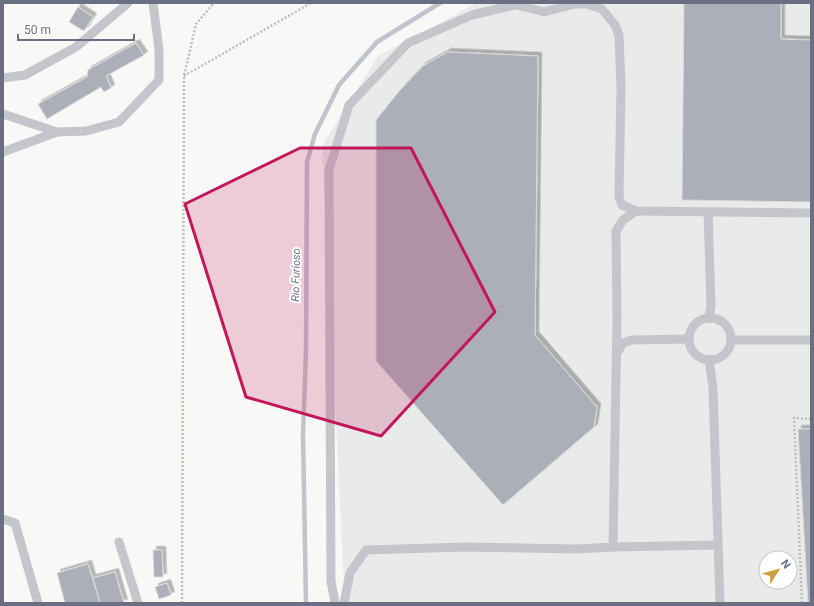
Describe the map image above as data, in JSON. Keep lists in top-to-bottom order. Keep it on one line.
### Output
{"water":["Rio Furioso"],"scale_bar":"50 m","north":"top right"}
